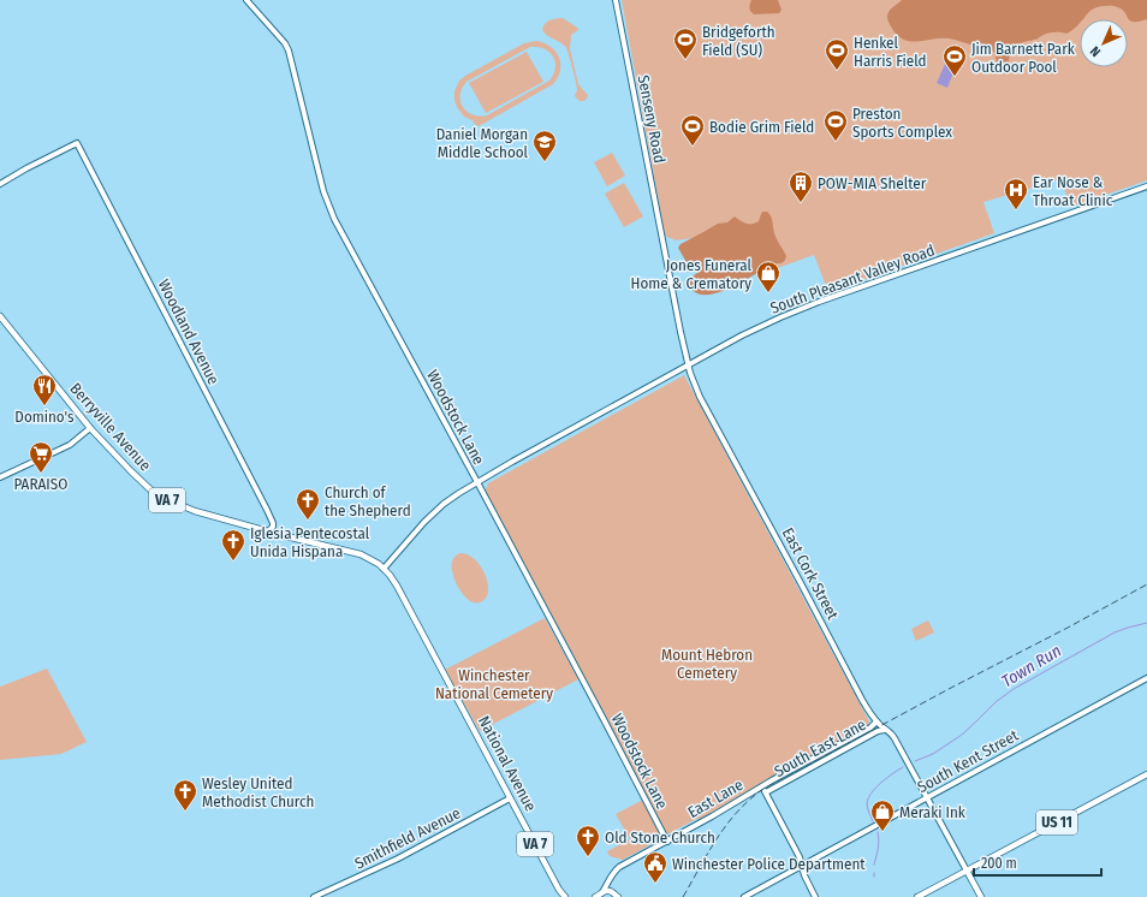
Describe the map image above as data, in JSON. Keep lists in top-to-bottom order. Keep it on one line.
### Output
{"streets":{"main road":["Berryville Avenue","VA 7","East Cork Street","National Avenue","East Lane","US 11"],"street":["Senseny Road","South Pleasant Valley Road","Woodland Avenue","Woodstock Lane","South East Lane","South Kent Street","Smithfield Avenue"]},"crossings":[["Senseny Road","East Cork Street"],["South Pleasant Valley Road","Woodstock Lane"],["South Pleasant Valley Road","East Cork Street"],["South Pleasant Valley Road","National Avenue"],["Woodland Avenue","Berryville Avenue"],["Woodstock Lane","East Lane"],["Berryville Avenue","National Avenue"],["East Cork Street","South East Lane"],["East Cork Street","South Kent Street"],["East Cork Street","US 11"],["South East Lane","East Lane"],["National Avenue","Smithfield Avenue"]],"water":["Town Run"],"parks":["Mount Hebron Cemetery","Winchester National Cemetery"],"places":{"sports":["Bridgeforth Field (SU)","Henkel Harris Field","Jim Barnett Park Outdoor Pool","Preston Sports Complex","Bodie Grim Field"],"school or university":["Daniel Morgan Middle School"],"building":["POW-MIA Shelter"],"hospital":["Ear Nose & Throat Clinic"],"shop":["Jones Funeral Home & Crematory","Meraki Ink"],"restaurant":["Domino's"],"supermarket":["PARAISO"],"church":["Church of the Shepherd","Iglesia Pentecostal Unida Hispana","Wesley United Methodist Church","Old Stone Church"],"public building":["Winchester Police Department"]},"scale_bar":"200 m","north":"bottom left"}
